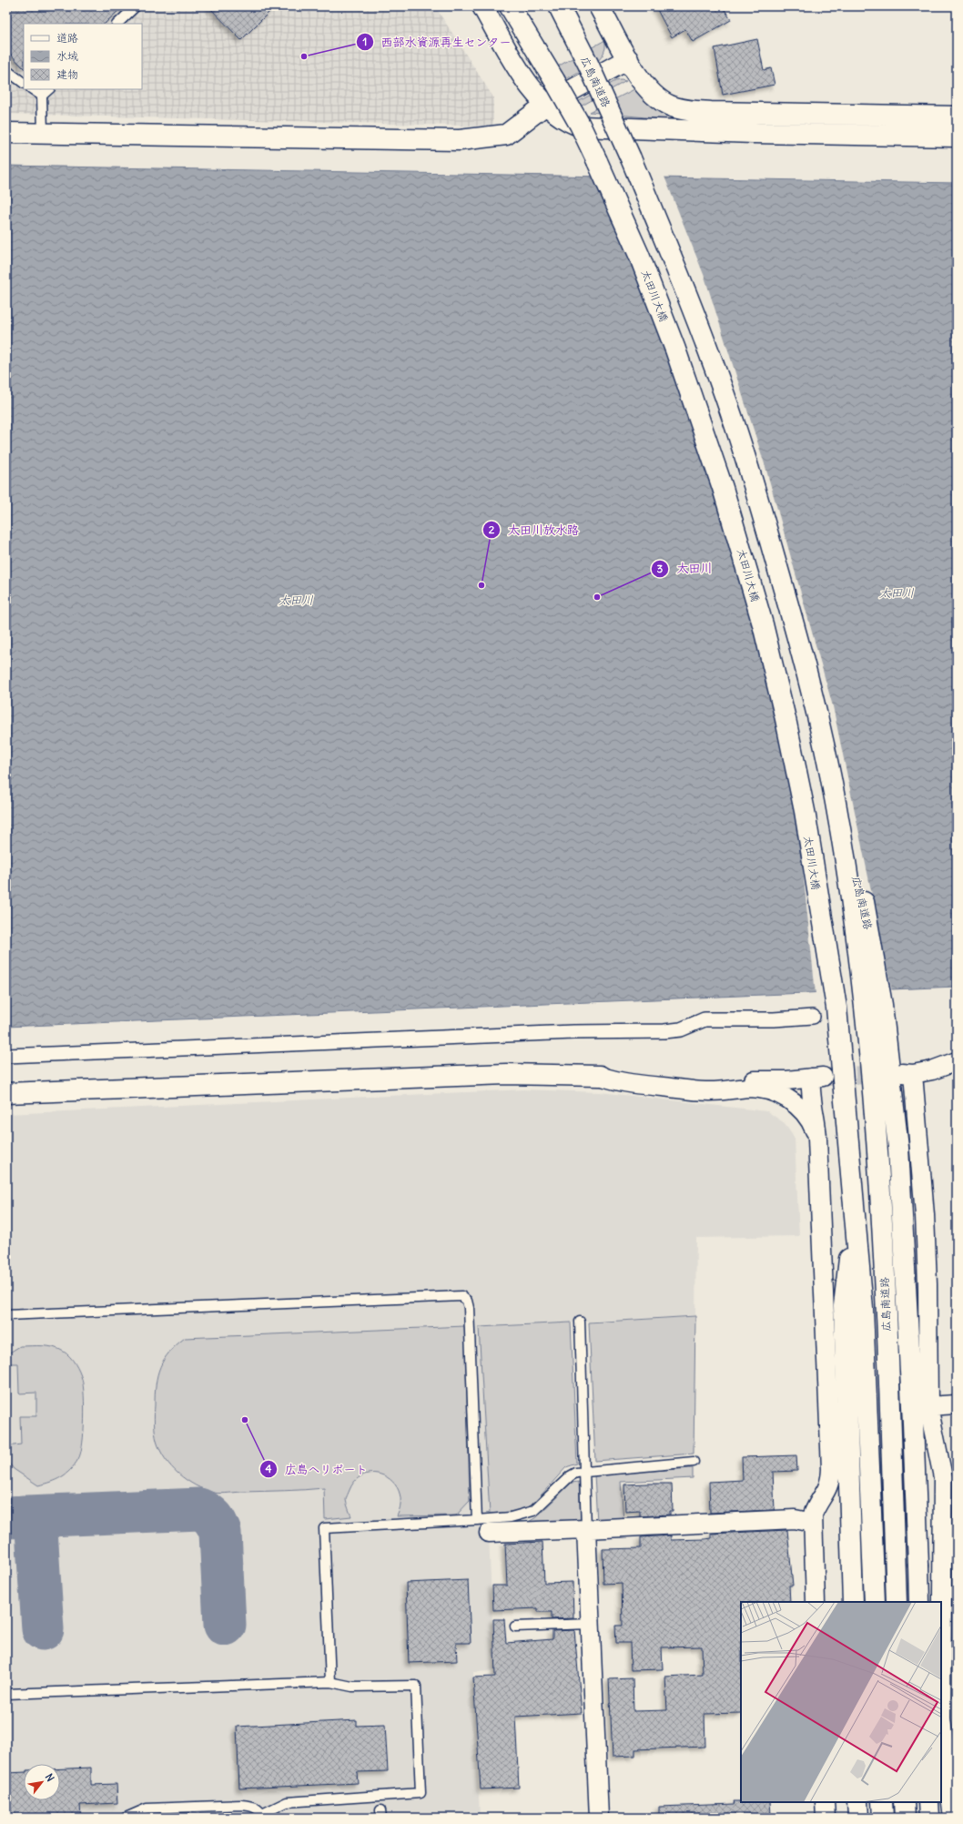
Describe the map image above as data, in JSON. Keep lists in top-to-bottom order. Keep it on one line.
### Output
{"streets":{"main road":["広島南道路","太田川大橋"]},"crossings":[["広島南道路","太田川大橋"]],"water":["太田川"],"places":["西部水資源再生センター","太田川放水路","太田川","広島ヘリポート"],"legend":["道路","水域","建物"],"north":"top right"}
